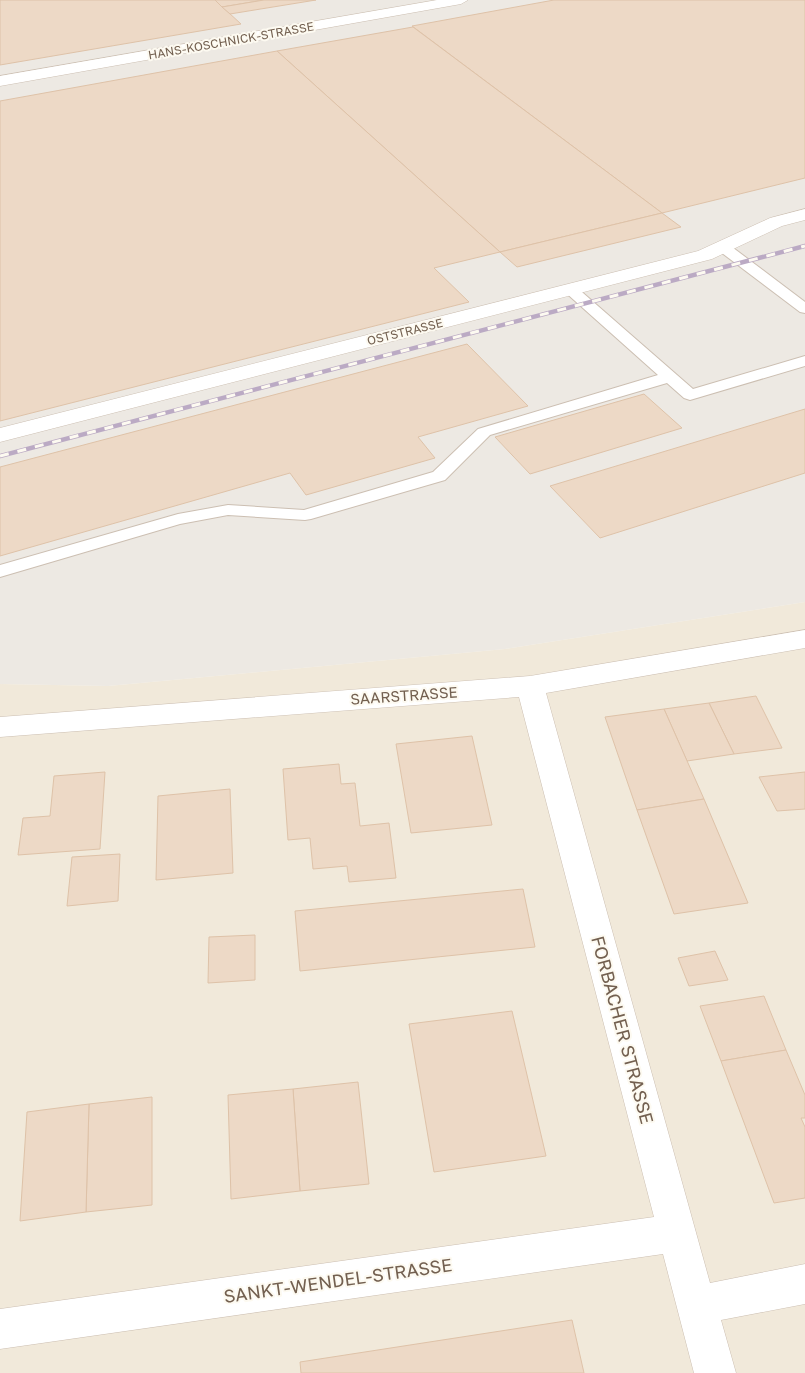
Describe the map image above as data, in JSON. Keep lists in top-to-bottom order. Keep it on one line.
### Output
{"streets":{"street":["HANS-KOSCHNICK-STRASSE","OSTSTRASSE","SAARSTRASSE","FORBACHER STRASSE","SANKT-WENDEL-STRASSE"]},"crossings":[["SAARSTRASSE","FORBACHER STRASSE"],["FORBACHER STRASSE","SANKT-WENDEL-STRASSE"]]}
